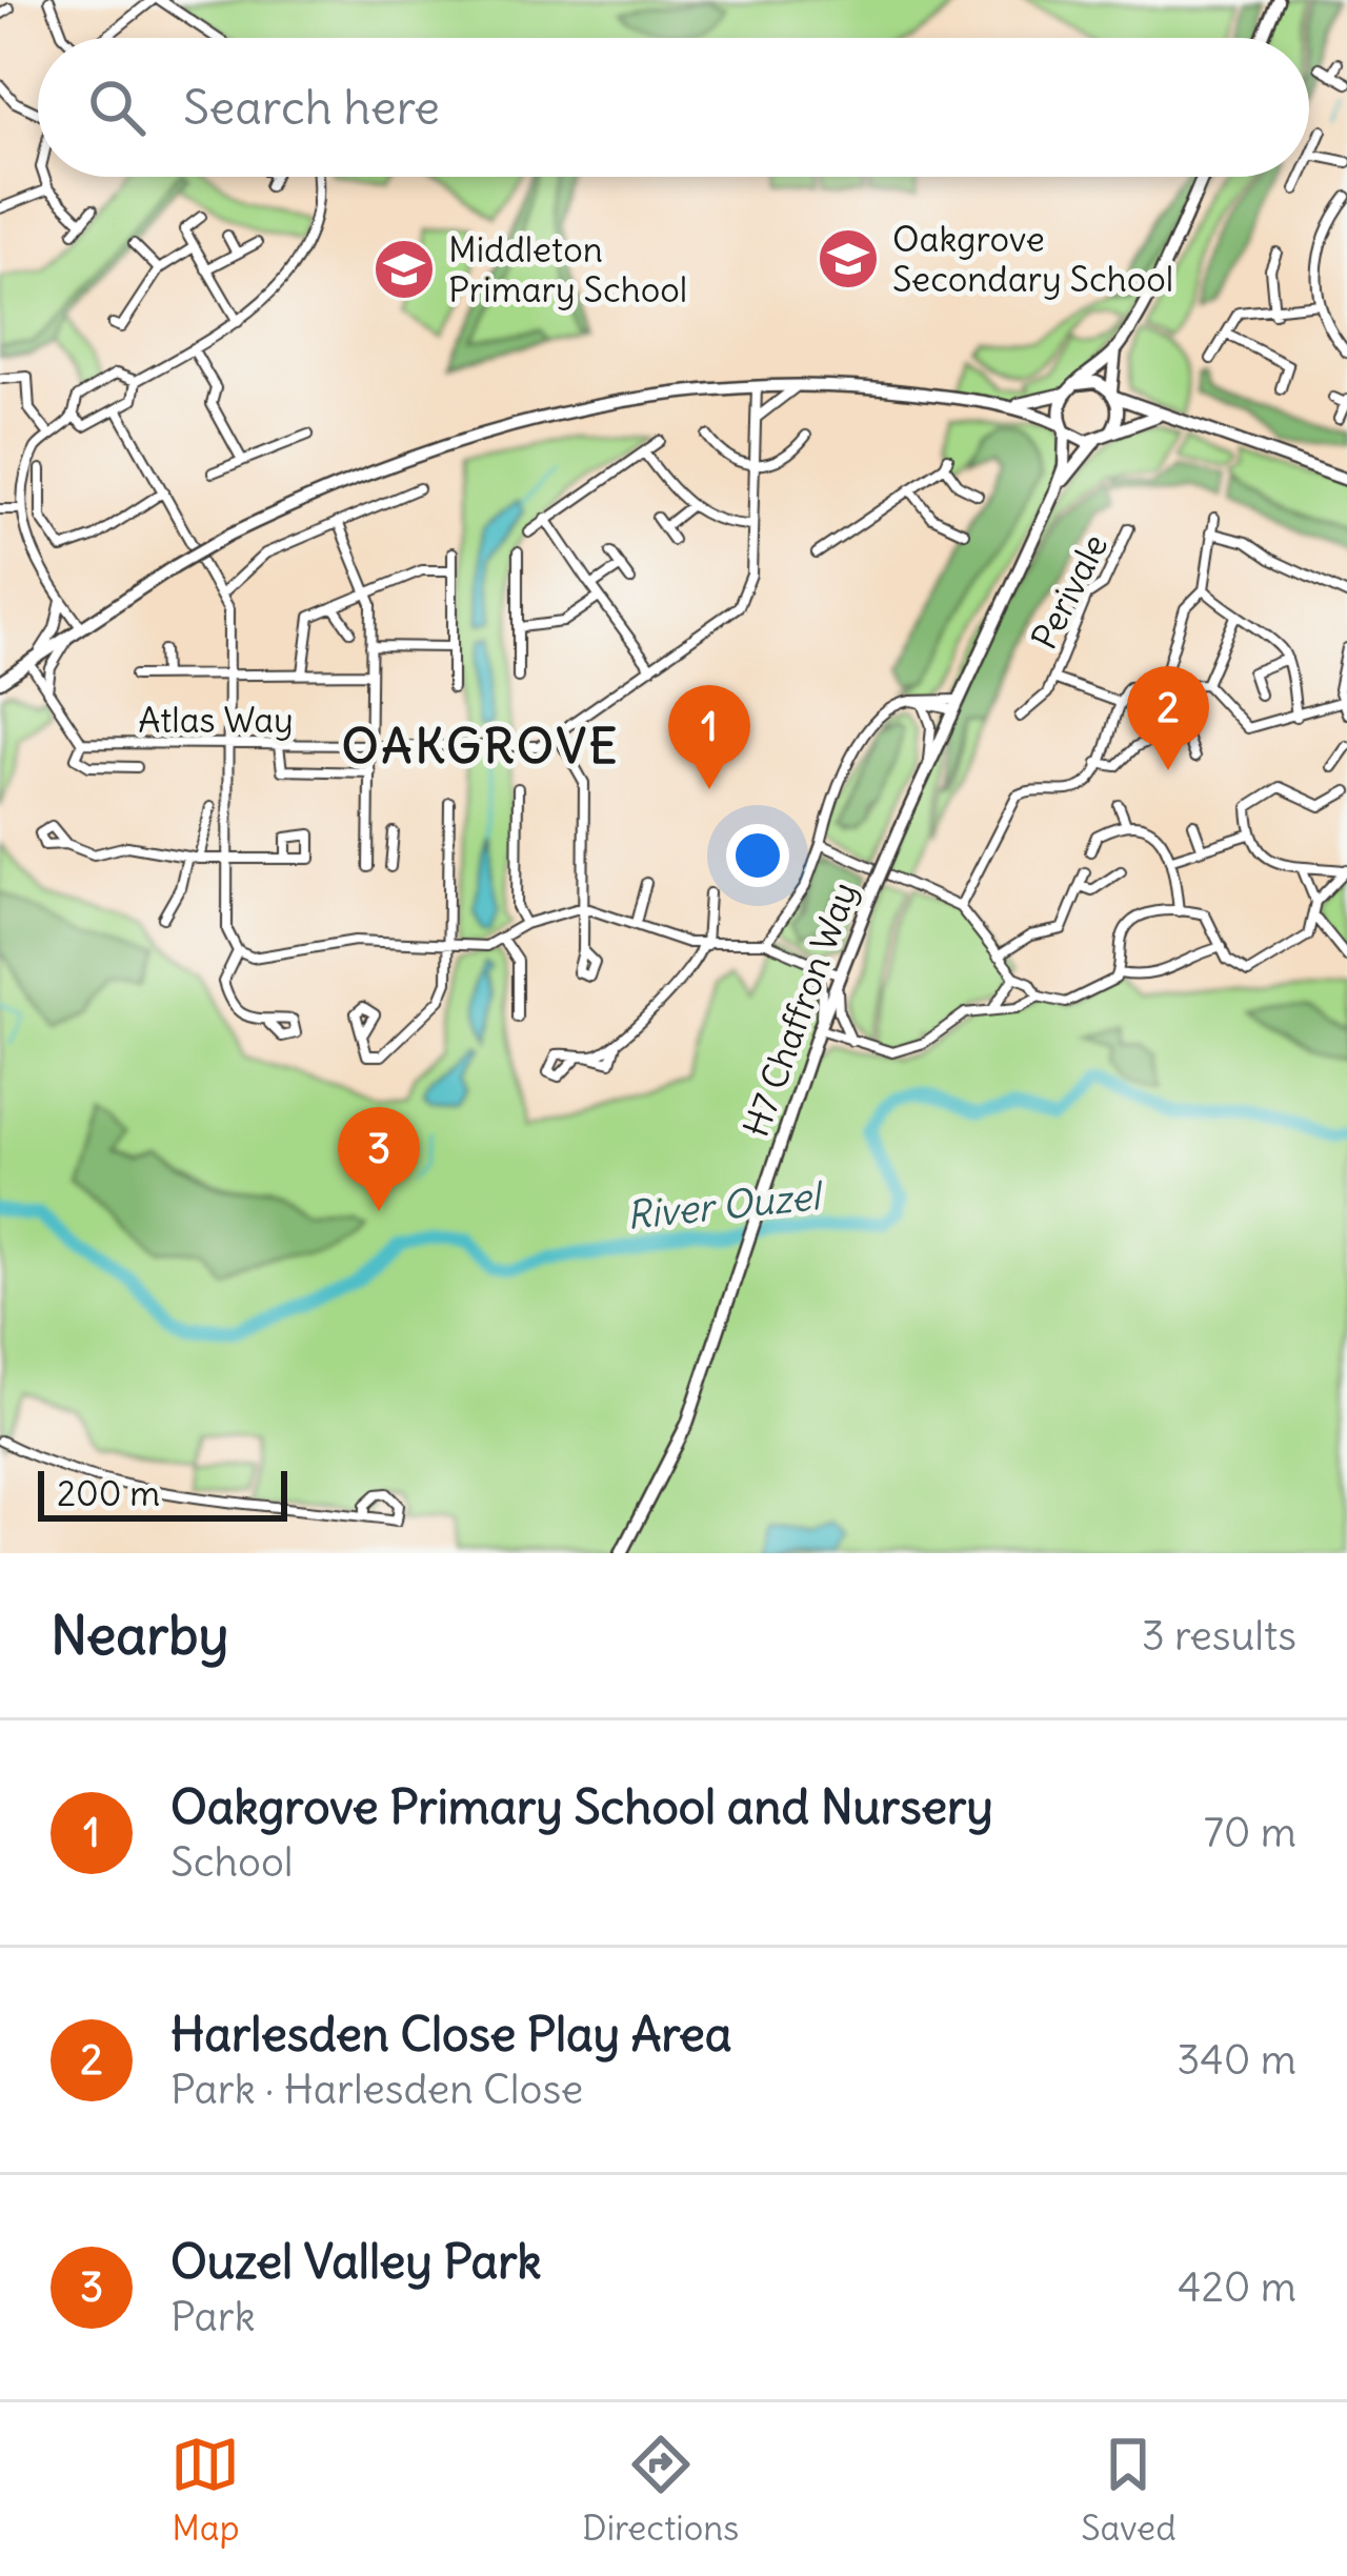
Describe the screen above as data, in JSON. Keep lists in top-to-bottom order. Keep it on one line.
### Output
{"streets":{"street":["Perivale","Atlas Way","H7 Chaffron Way"]},"districts":["OAKGROVE"],"water":["River Ouzel"],"places":{"school or university":["Oakgrove Secondary School","Middleton Primary School"]},"scale_bar":"200 m","page":{"search":"Search here","pins":["2","1","3"],"scale":"200 m","heading":["Nearby","3 results"],"list":[{"mark":"1","name":"Oakgrove Primary School and Nursery","note":"School","value":"70 m"},{"mark":"2","name":"Harlesden Close Play Area","note":"Park · Harlesden Close","value":"340 m"},{"mark":"3","name":"Ouzel Valley Park","note":"Park","value":"420 m"}],"nav":["Map","Directions","Saved"]}}
